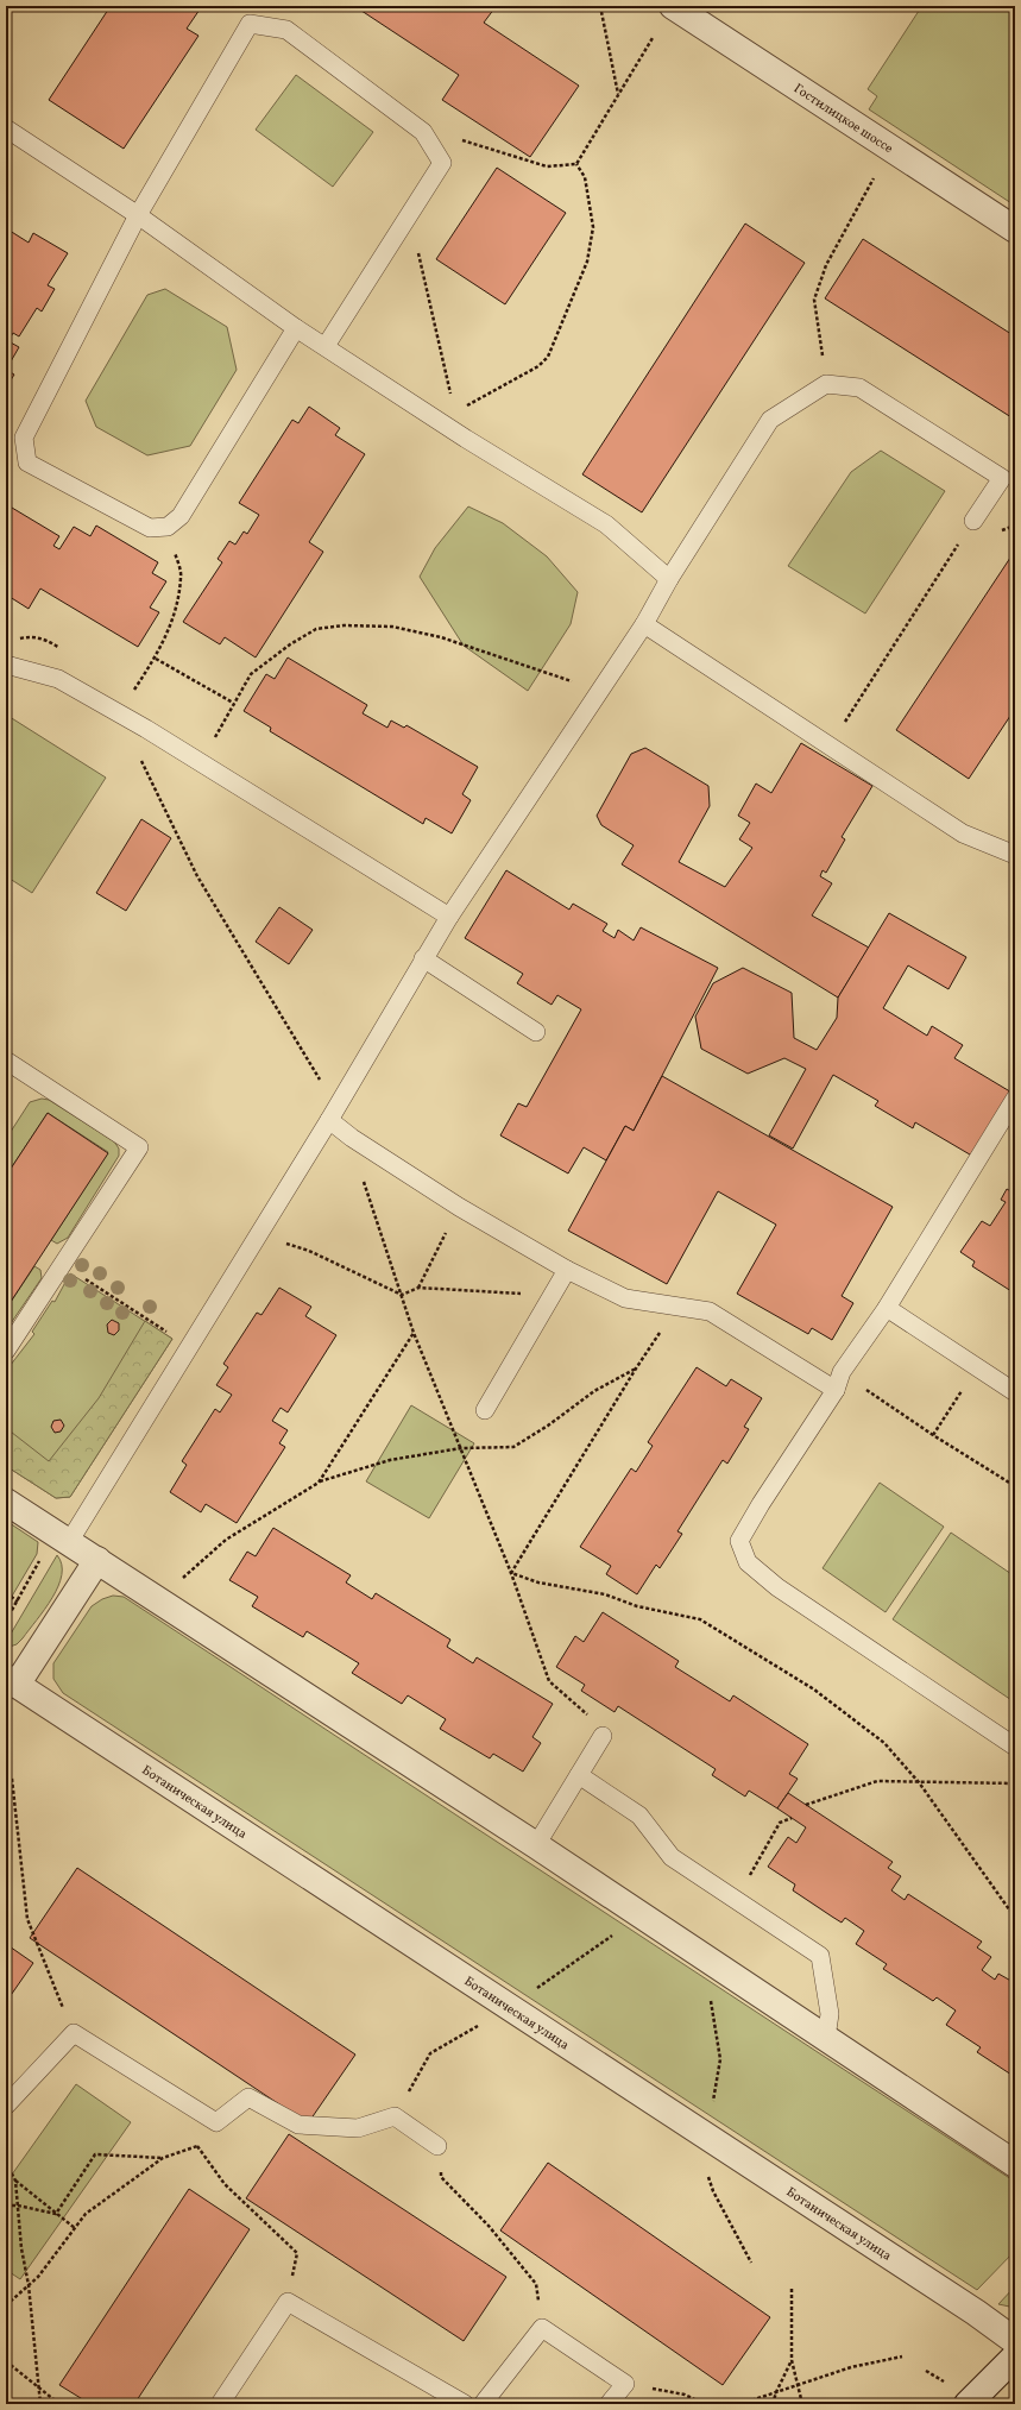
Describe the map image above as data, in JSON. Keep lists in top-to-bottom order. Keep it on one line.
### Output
{"streets":{"street":["Гостилицкое шоссе","Ботаническая улица"]}}
